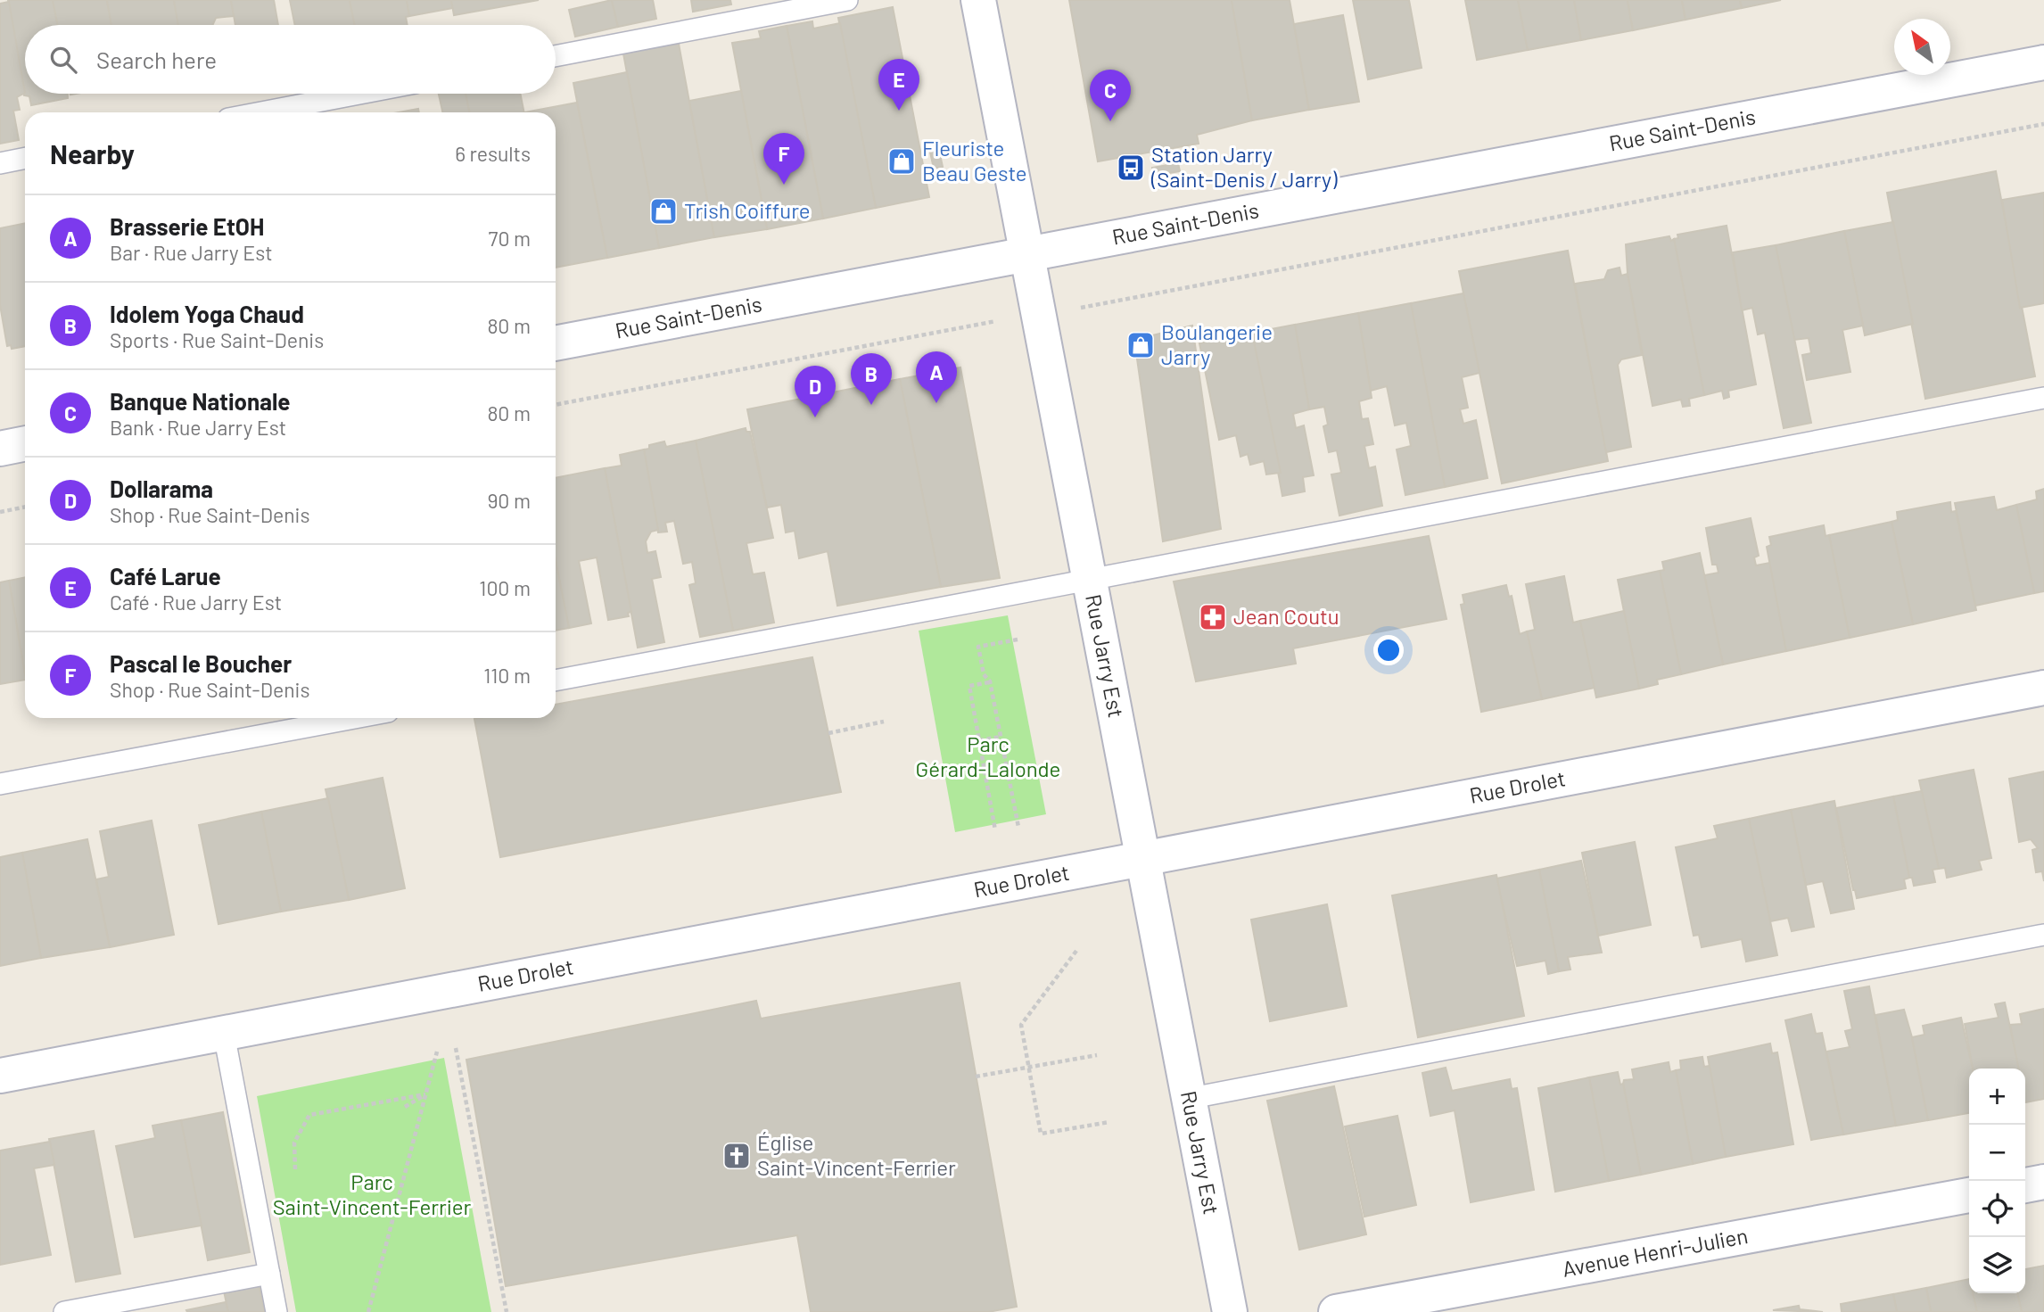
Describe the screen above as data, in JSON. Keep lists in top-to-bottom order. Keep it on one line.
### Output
{"streets":{"main road":["Rue Saint-Denis","Rue Jarry Est","Rue Drolet","Avenue Henri-Julien"]},"crossings":[["Rue Saint-Denis","Rue Jarry Est"],["Rue Jarry Est","Rue Drolet"]],"parks":["Parc Gérard-Lalonde","Parc Saint-Vincent-Ferrier"],"places":{"shop":["Fleuriste Beau Geste","Trish Coiffure","Boulangerie Jarry"],"bus stop":["Station Jarry (Saint-Denis / Jarry)"],"pharmacy":["Jean Coutu"],"church":["Église Saint-Vincent-Ferrier"]},"north":"top left","page":{"search":"Search here","pins":["E","C","F","A","B","D"],"heading":["Nearby","6 results"],"list":[{"mark":"A","name":"Brasserie EtOH","note":"Bar · Rue Jarry Est","value":"70 m"},{"mark":"B","name":"Idolem Yoga Chaud","note":"Sports · Rue Saint-Denis","value":"80 m"},{"mark":"C","name":"Banque Nationale","note":"Bank · Rue Jarry Est","value":"80 m"},{"mark":"D","name":"Dollarama","note":"Shop · Rue Saint-Denis","value":"90 m"},{"mark":"E","name":"Café Larue","note":"Café · Rue Jarry Est","value":"100 m"},{"mark":"F","name":"Pascal le Boucher","note":"Shop · Rue Saint-Denis","value":"110 m"}],"map_buttons":["+","−"]}}
